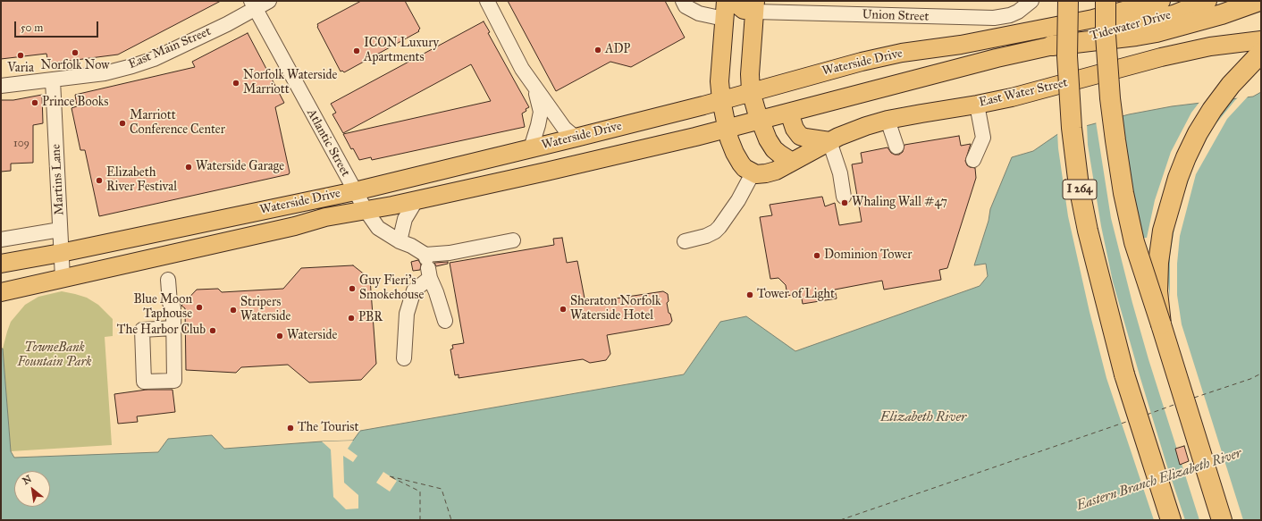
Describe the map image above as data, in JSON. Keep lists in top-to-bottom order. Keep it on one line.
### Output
{"streets":{"highway":["I 264"],"main road":["Tidewater Drive","Waterside Drive","East Water Street"],"street":["Union Street","East Main Street","Atlantic Street","Martins Lane"]},"crossings":[["Tidewater Drive","Waterside Drive"],["East Main Street","Atlantic Street"],["East Main Street","Martins Lane"],["Waterside Drive","Atlantic Street"],["Waterside Drive","Martins Lane"]],"water":["Elizabeth River","Eastern Branch Elizabeth River"],"parks":["TowneBank Fountain Park"],"places":["ADP","ICON Luxury Apartments","Norfolk Now","Varia","Norfolk Waterside Marriott","Prince Books","Marriott Conference Center","Waterside Garage","Elizabeth River Festival","Whaling Wall #47","Dominion Tower","Guy Fieri's Smokehouse","Tower of Light","Blue Moon Taphouse","Sheraton Norfolk Waterside Hotel","Stripers Waterside","PBR","The Harbor Club","Waterside","The Tourist"],"house_numbers":["109"],"scale_bar":"50 m","north":"top left"}
